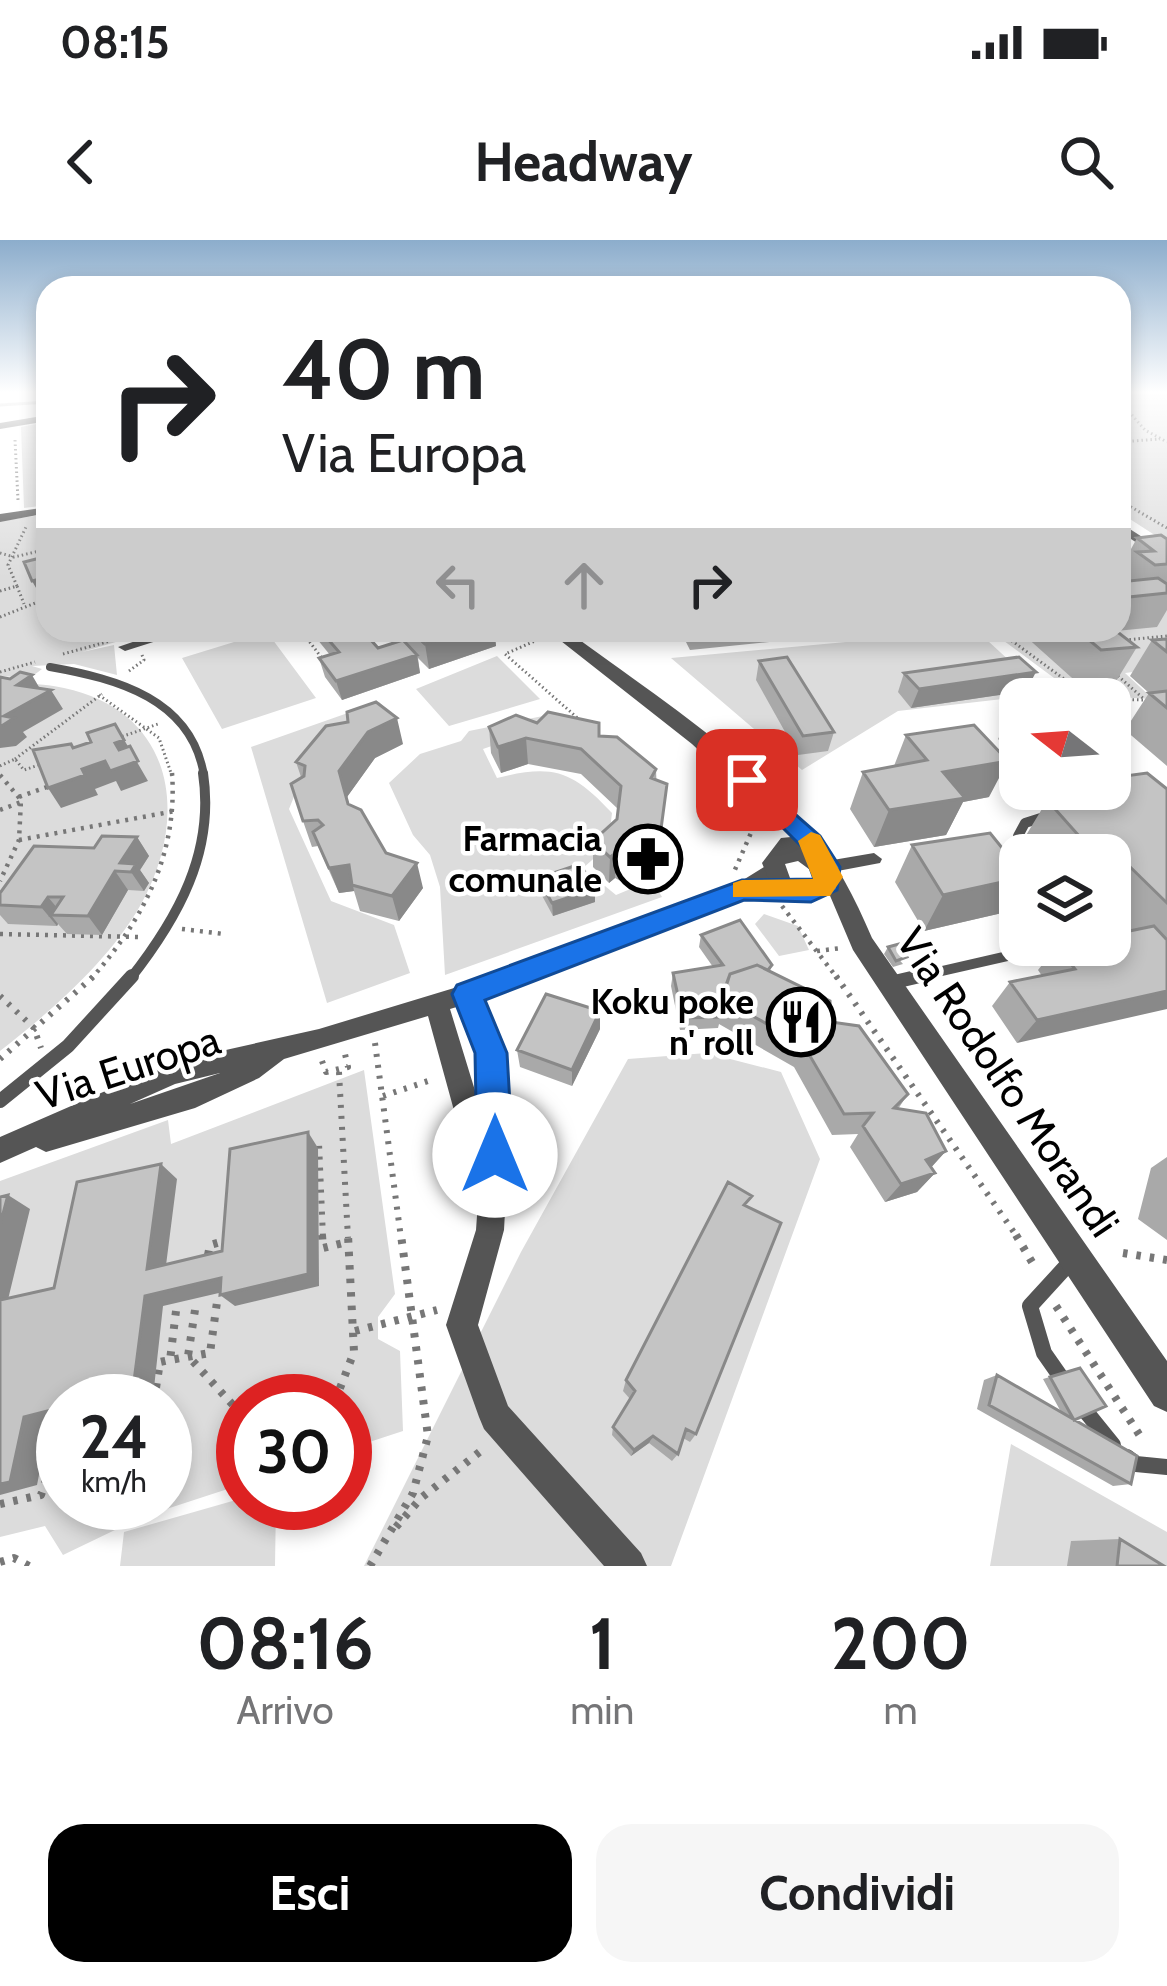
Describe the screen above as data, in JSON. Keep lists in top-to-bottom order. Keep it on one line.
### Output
{"streets":{"street":["Via Europa","Via Rodolfo Morandi"]},"crossings":[["Via Europa","Via Rodolfo Morandi"]],"places":{"pharmacy":["Farmacia comunale"],"restaurant":["Koku poke n' roll"]},"north":"left","page":{"status":"08:15","header":"Headway","turn":["40 m","Via Europa"],"speed":"24 km/h","limit":"30","eta":["08:16","Arrivo","1","min","200","m"],"buttons":["Esci","Condividi"]}}
